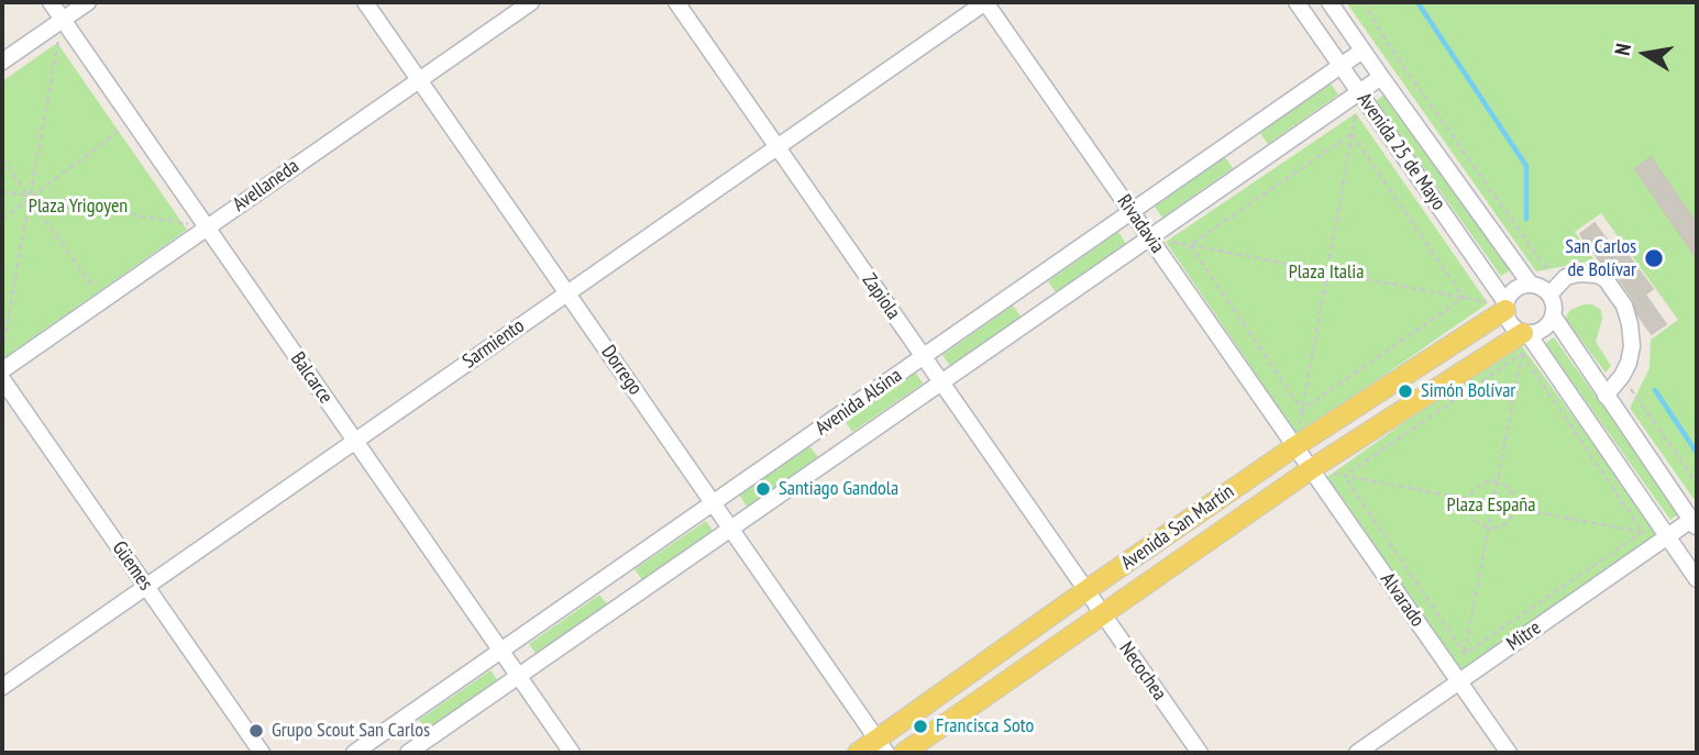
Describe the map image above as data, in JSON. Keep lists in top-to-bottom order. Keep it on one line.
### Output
{"streets":{"main road":["Avenida San Martín"],"street":["Avenida 25 de Mayo","Avellaneda","Rivadavia","Zapiola","Sarmiento","Dorrego","Balcarce","Avenida Alsina","Güemes","Alvarado","Mitre","Necochea"]},"crossings":[["Avenida 25 de Mayo","Avenida Alsina"],["Avenida 25 de Mayo","Avenida San Martín"],["Avellaneda","Dorrego"],["Avellaneda","Balcarce"],["Rivadavia","Sarmiento"],["Rivadavia","Avenida Alsina"],["Rivadavia","Avenida San Martín"],["Rivadavia","Alvarado"],["Zapiola","Sarmiento"],["Zapiola","Avenida Alsina"],["Zapiola","Avenida San Martín"],["Zapiola","Necochea"],["Sarmiento","Dorrego"],["Sarmiento","Balcarce"],["Sarmiento","Güemes"],["Dorrego","Avenida Alsina"],["Dorrego","Avenida San Martín"],["Balcarce","Avenida Alsina"],["Avenida San Martín","Alvarado"],["Avenida San Martín","Necochea"],["Alvarado","Mitre"]],"parks":["Plaza Yrigoyen","Plaza Italia","Plaza España"],"places":["San Carlos de Bolívar","Simón Bolívar","Santiago Gandola","Francisca Soto","Grupo Scout San Carlos"],"north":"left"}
